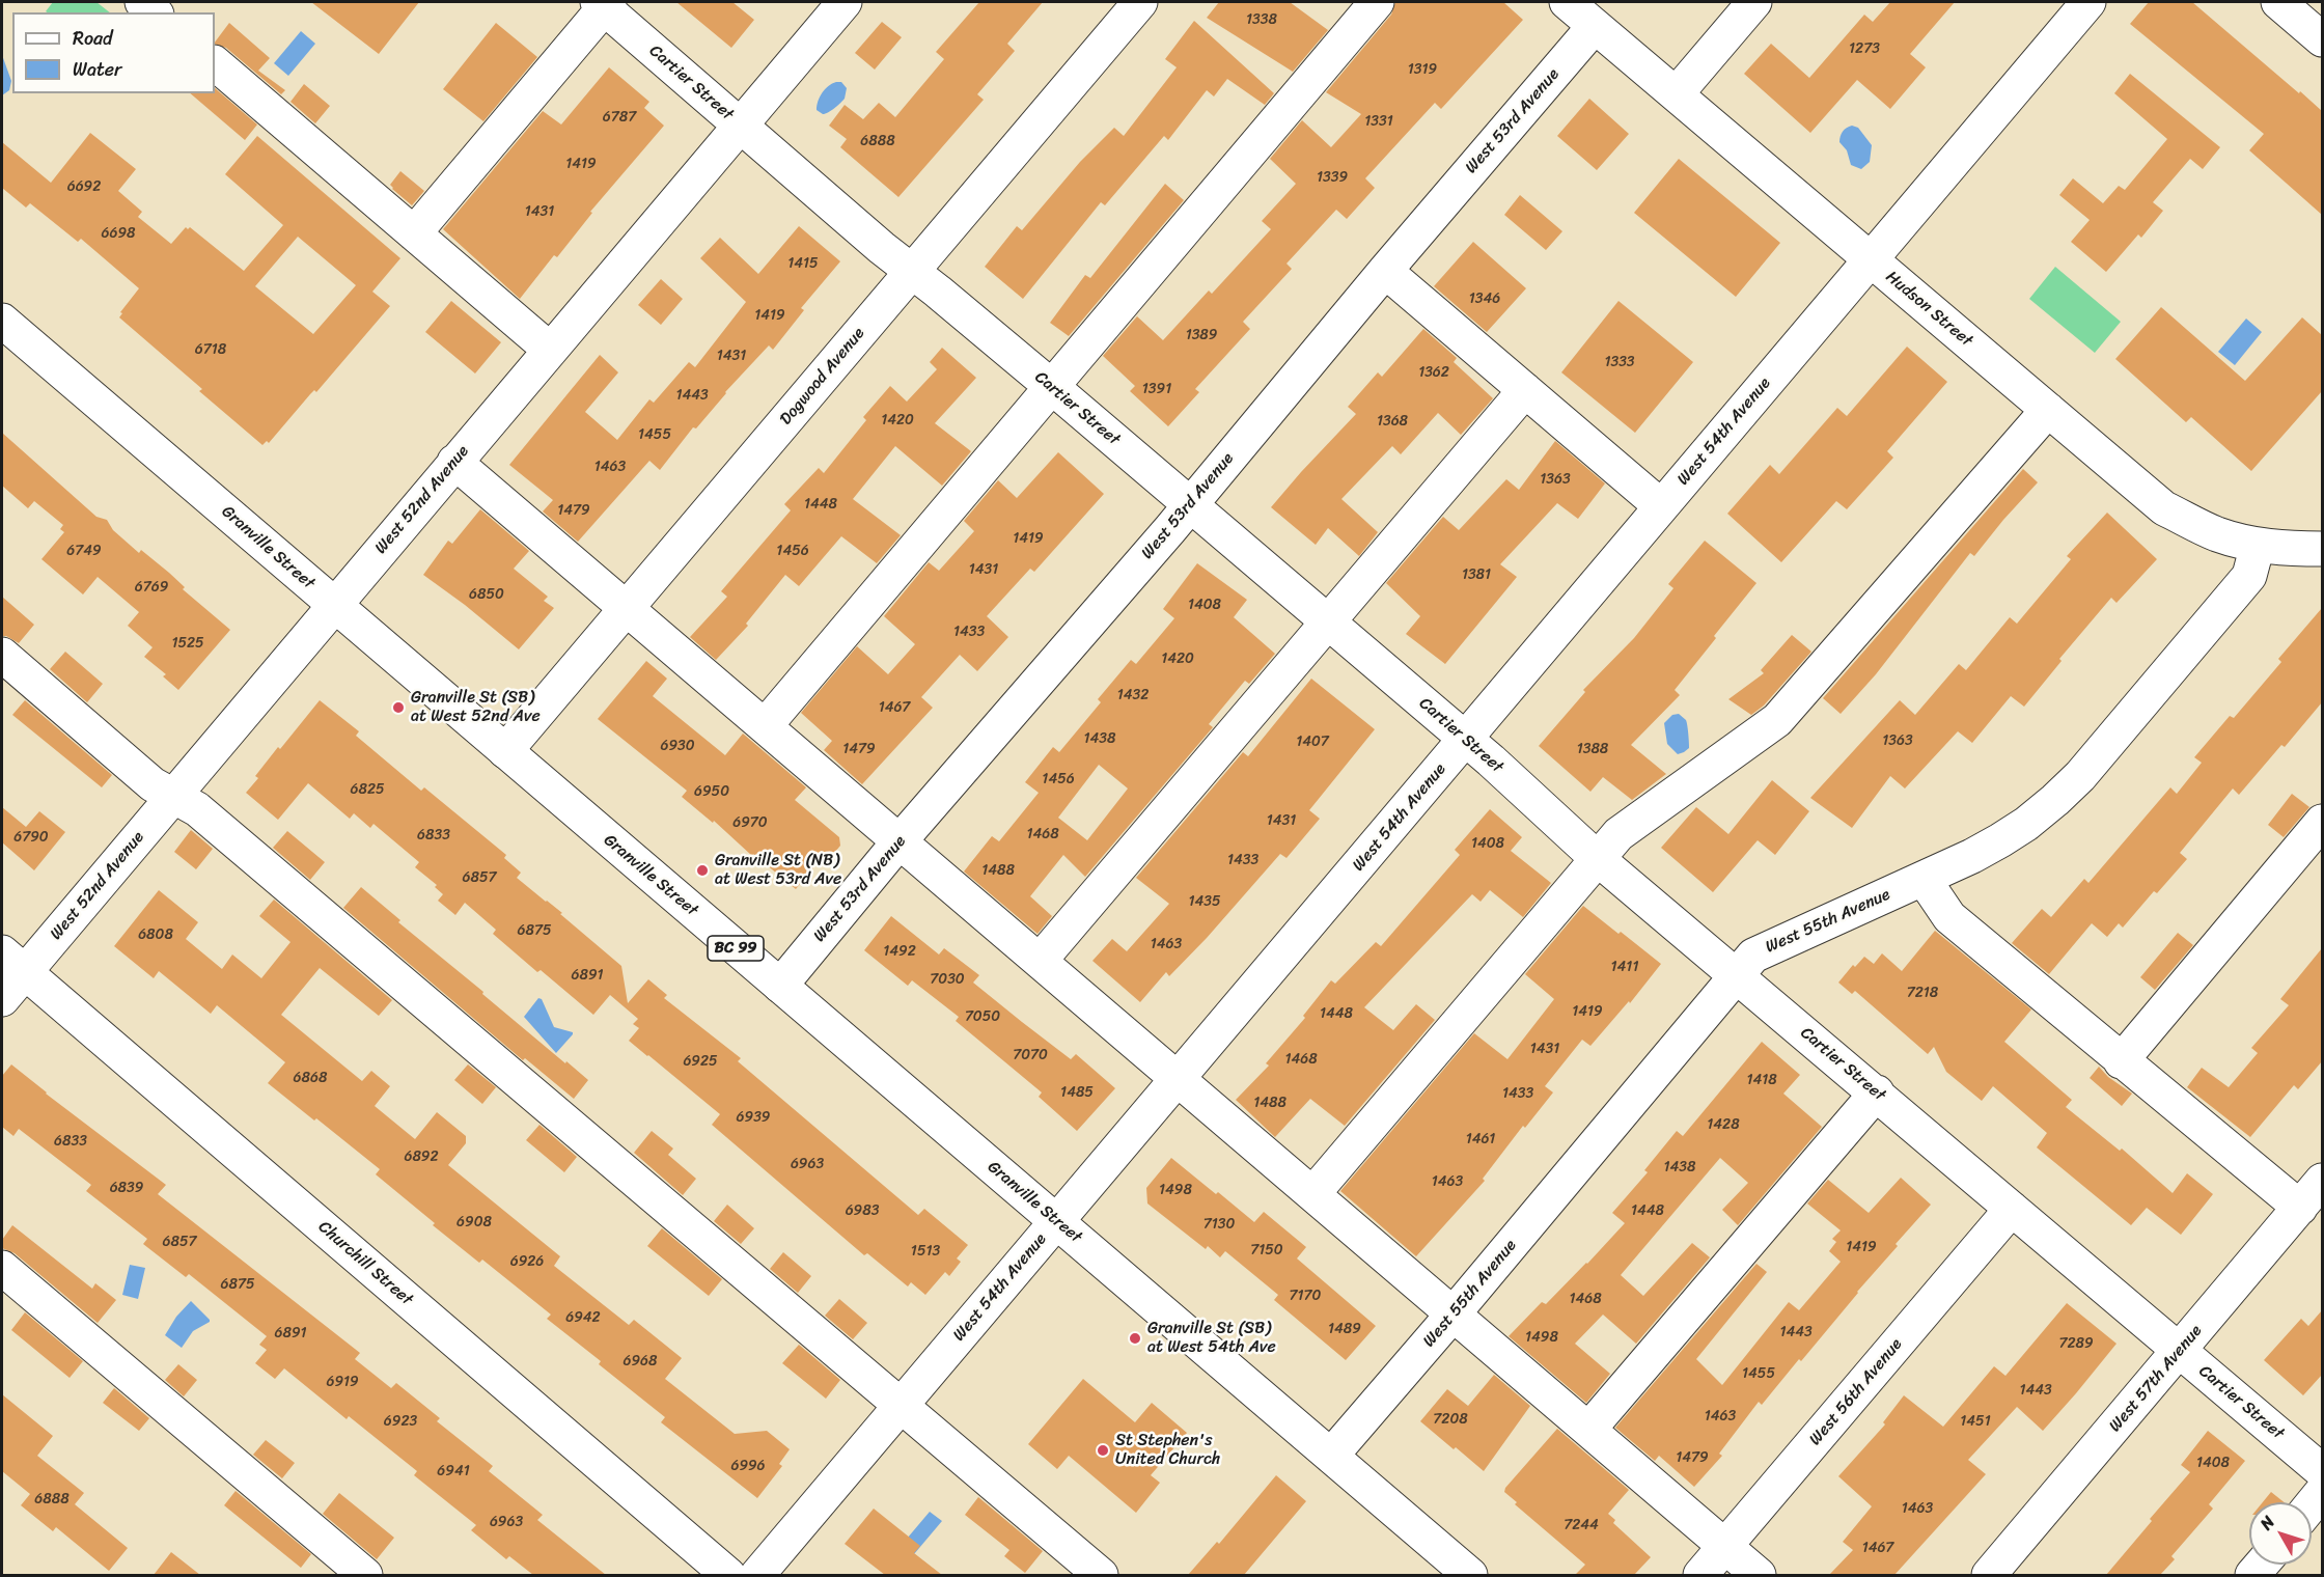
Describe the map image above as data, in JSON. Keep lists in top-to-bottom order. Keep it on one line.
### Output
{"streets":{"main road":["Cartier Street","West 53rd Avenue","Hudson Street","Dogwood Avenue","West 54th Avenue","West 52nd Avenue","Granville Street","West 55th Avenue","BC 99","Churchill Street","West 57th Avenue","West 56th Avenue"]},"crossings":[["Cartier Street","West 53rd Avenue"],["Cartier Street","Dogwood Avenue"],["Cartier Street","West 54th Avenue"],["Cartier Street","West 52nd Avenue"],["Cartier Street","West 55th Avenue"],["Cartier Street","West 57th Avenue"],["Cartier Street","West 56th Avenue"],["West 53rd Avenue","Hudson Street"],["West 53rd Avenue","Granville Street"],["Hudson Street","West 54th Avenue"],["Hudson Street","West 55th Avenue"],["Dogwood Avenue","Granville Street"],["West 54th Avenue","Granville Street"],["West 52nd Avenue","Granville Street"],["West 52nd Avenue","Churchill Street"],["Granville Street","West 55th Avenue"]],"places":["Granville St (SB) at West 52nd Ave","Granville St (NB) at West 53rd Ave","Granville St (SB) at West 54th Ave","St Stephen's United Church"],"house_numbers":["1338","1273","1319","6787","1331","6888","1419","1339","6692","1431","6698","1415","1346","1419","1389","6718","1431","1333","1362","1391","1443","1420","1368","1455","1463","1363","1448","1479","1419","6749","1456","1431","1381","6769","6850","1408","1433","1525","1420","1432","1467","1438","1363","1407","6930","1479","1388","1456","6825","6950","1431","6970","1468","6833","6790","1408","1433","1488","6857","1435","6875","6808","1463","1492","1411","6891","7030","7218","1419","1448","7050","1431","7070","1468","6925","6868","1418","1485","1433","1488","6939","1428","1461","6833","6892","6963","1438","1463","6839","1498","6983","1448","6908","7130","6857","1419","7150","1513","6926","6875","7170","1468","6942","1489","1443","6891","1498","7289","6968","1455","6919","1443","1463","7208","6923","1451","1479","1408","6996","6941","6888","1463","6963","7244","1467"],"legend":["Road","Water"],"north":"top left"}
